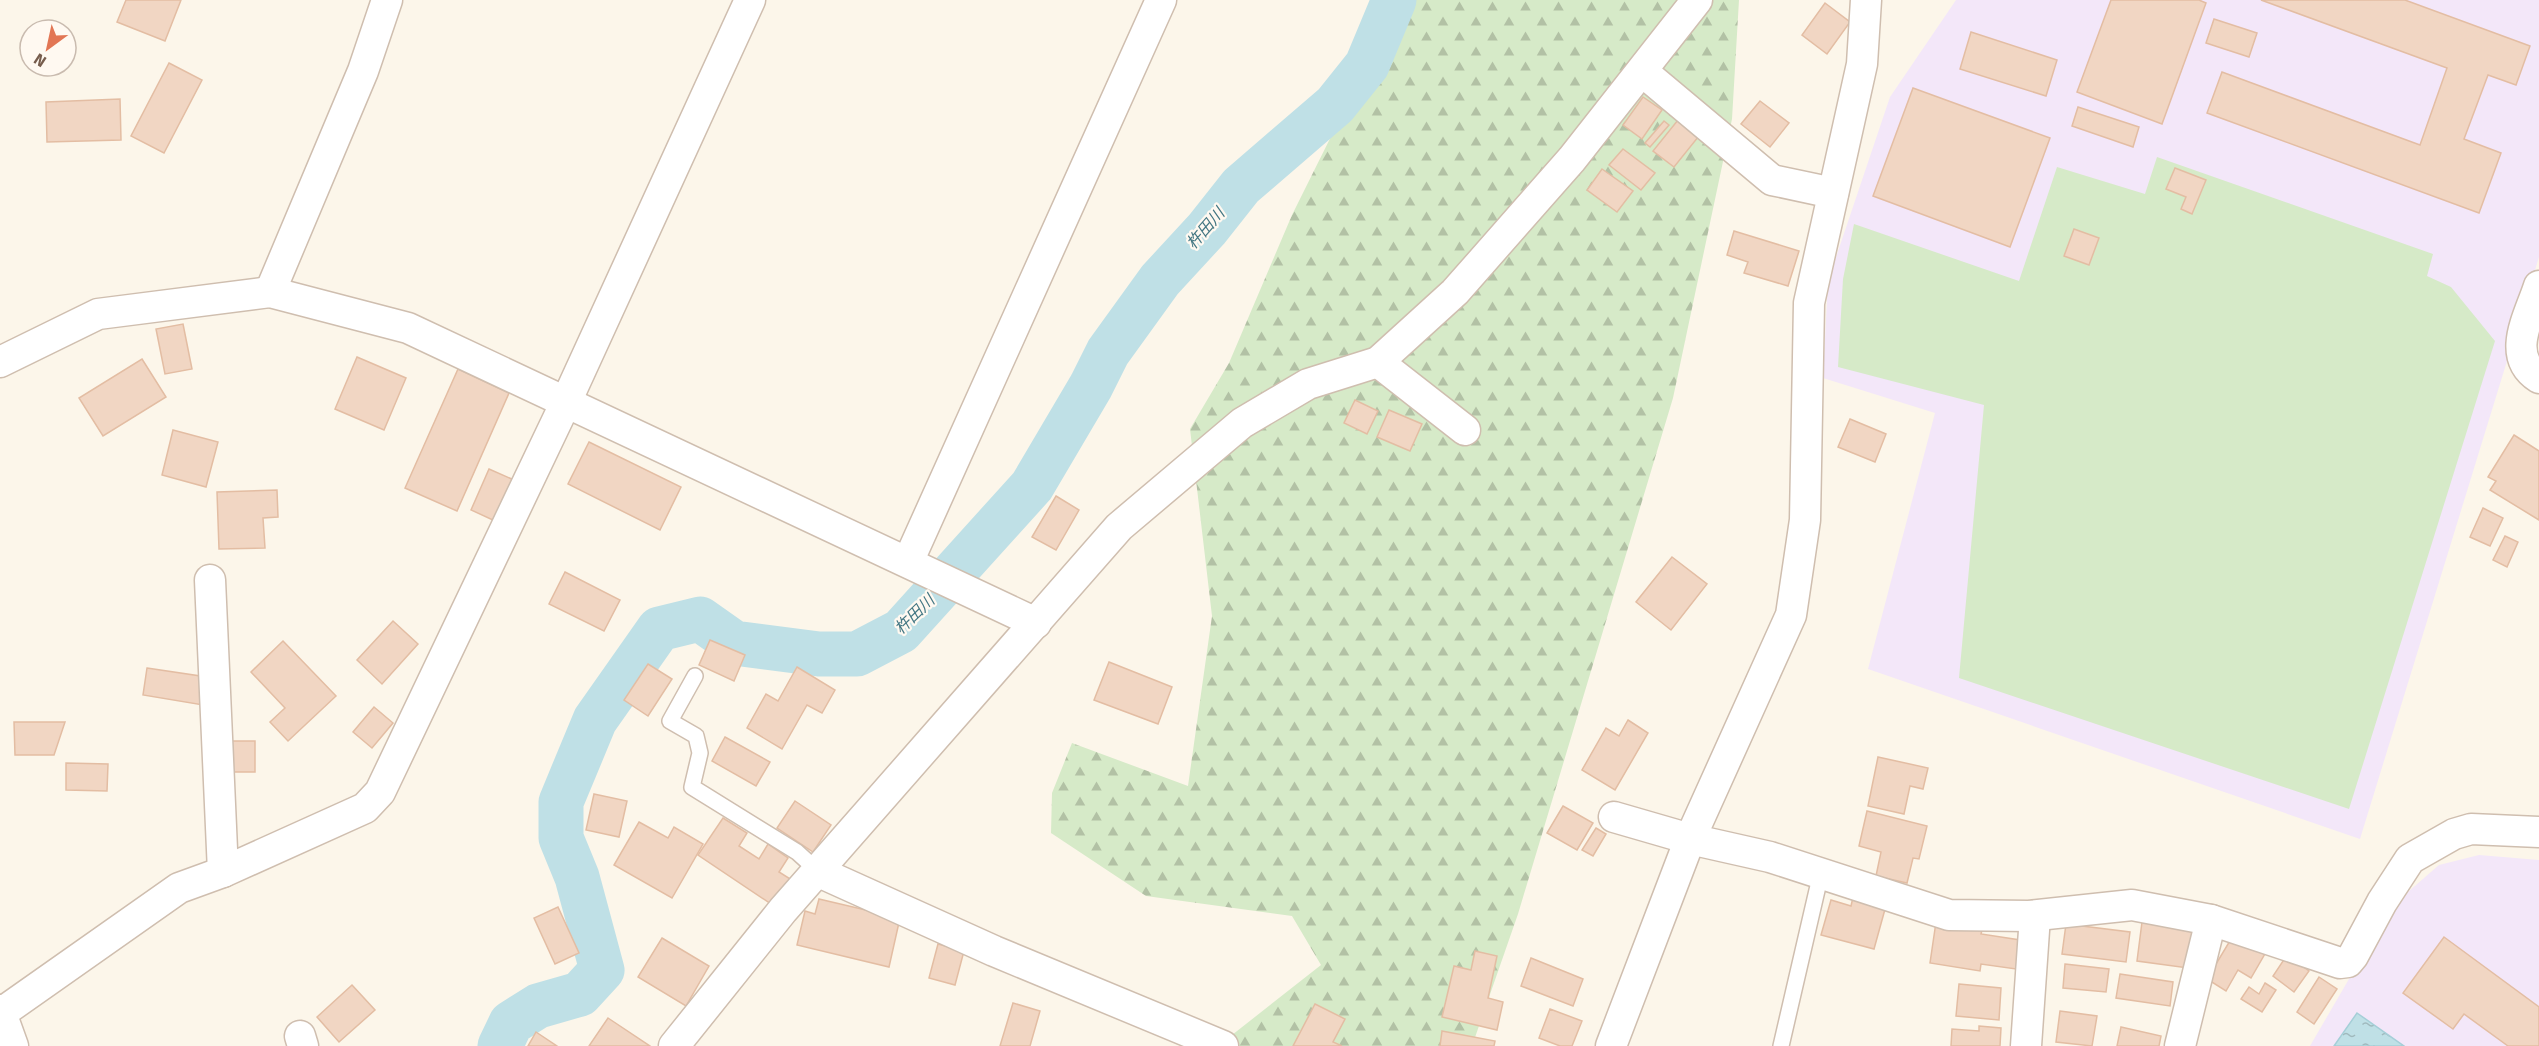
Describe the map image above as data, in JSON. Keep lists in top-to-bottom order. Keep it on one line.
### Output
{"water":["杵田川"],"north":"bottom left"}
